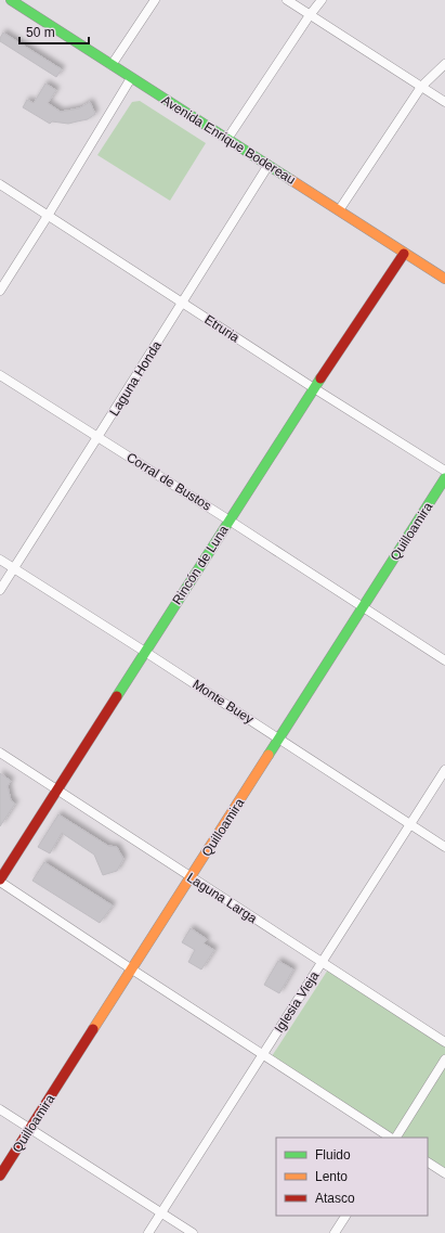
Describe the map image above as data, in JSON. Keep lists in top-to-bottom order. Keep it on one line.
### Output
{"streets":{"street":["Avenida Enrique Bodereau","Etruria","Laguna Honda","Corral de Bustos","Quilloamira","Rincón de Luna","Monte Buey","Laguna Larga","Iglesia Vieja"]},"crossings":[["Avenida Enrique Bodereau","Laguna Honda"],["Avenida Enrique Bodereau","Rincón de Luna"],["Etruria","Laguna Honda"],["Etruria","Rincón de Luna"],["Laguna Honda","Corral de Bustos"],["Laguna Honda","Monte Buey"],["Corral de Bustos","Quilloamira"],["Corral de Bustos","Rincón de Luna"],["Quilloamira","Monte Buey"],["Quilloamira","Laguna Larga"],["Rincón de Luna","Monte Buey"],["Rincón de Luna","Laguna Larga"],["Monte Buey","Iglesia Vieja"],["Laguna Larga","Iglesia Vieja"]],"legend":["Fluido","Lento","Atasco"],"scale_bar":"50 m"}
